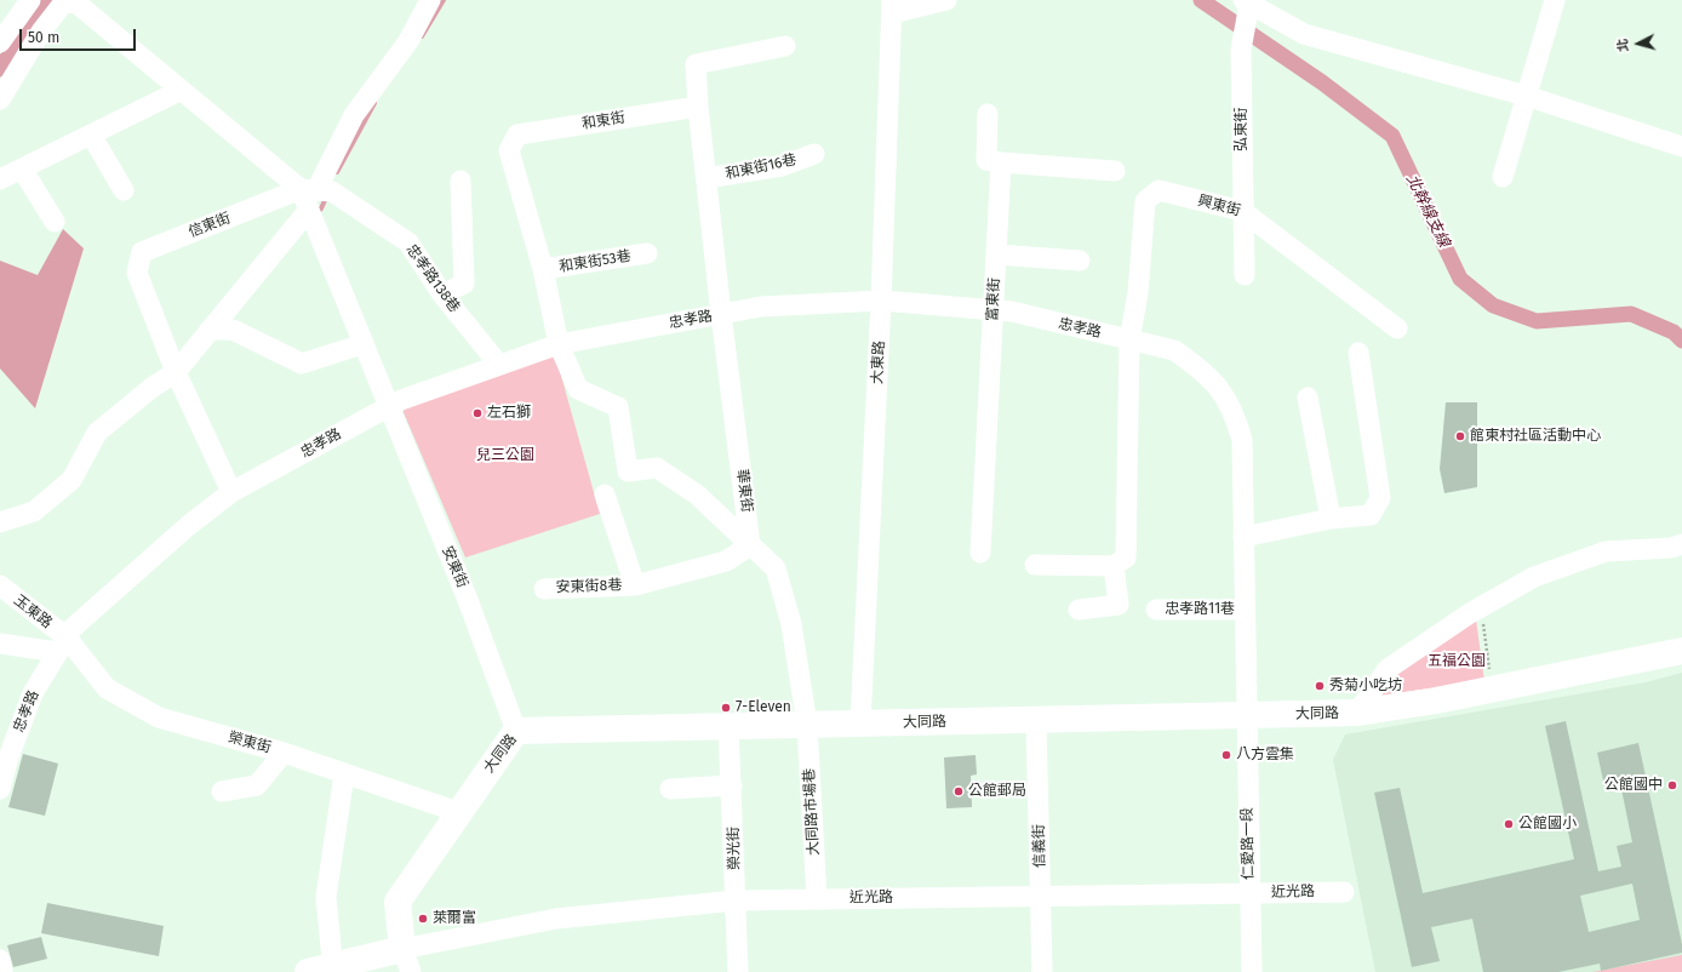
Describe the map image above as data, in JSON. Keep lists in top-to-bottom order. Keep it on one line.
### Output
{"streets":{"main road":["大同路"],"street":["和東街","弘東街","和東街16巷","興東街","信東街","和東街53巷","忠孝路138巷","富東街","忠孝路","大東路","華東街","安東街","安東街8巷","忠孝路11巷","玉東路","榮東街","大同路市場巷","仁愛路一段","信義街","榮光街","近光路"]},"crossings":[["和東街","和東街53巷"],["和東街","忠孝路"],["和東街","華東街"],["和東街","大同路市場巷"],["弘東街","興東街"],["興東街","忠孝路"],["信東街","忠孝路138巷"],["信東街","忠孝路"],["忠孝路138巷","忠孝路"],["富東街","忠孝路"],["忠孝路","大東路"],["忠孝路","華東街"],["忠孝路","安東街"],["忠孝路","忠孝路11巷"],["忠孝路","玉東路"],["忠孝路","大同路"],["忠孝路","榮東街"],["忠孝路","仁愛路一段"],["大東路","大同路"],["華東街","大同路市場巷"],["安東街","大同路"],["玉東路","榮東街"],["大同路","榮東街"],["大同路","大同路市場巷"],["大同路","仁愛路一段"],["大同路","信義街"],["大同路","榮光街"],["大同路","近光路"],["大同路市場巷","近光路"],["仁愛路一段","近光路"],["信義街","近光路"],["榮光街","近光路"]],"water":["北幹線支線"],"parks":["兒三公園","五福公園"],"places":["左石獅","館東村社區活動中心","秀菊小吃坊","7-Eleven","八方雲集","公館國中","公館郵局","公館國小","萊爾富"],"scale_bar":"50 m","north":"left"}
